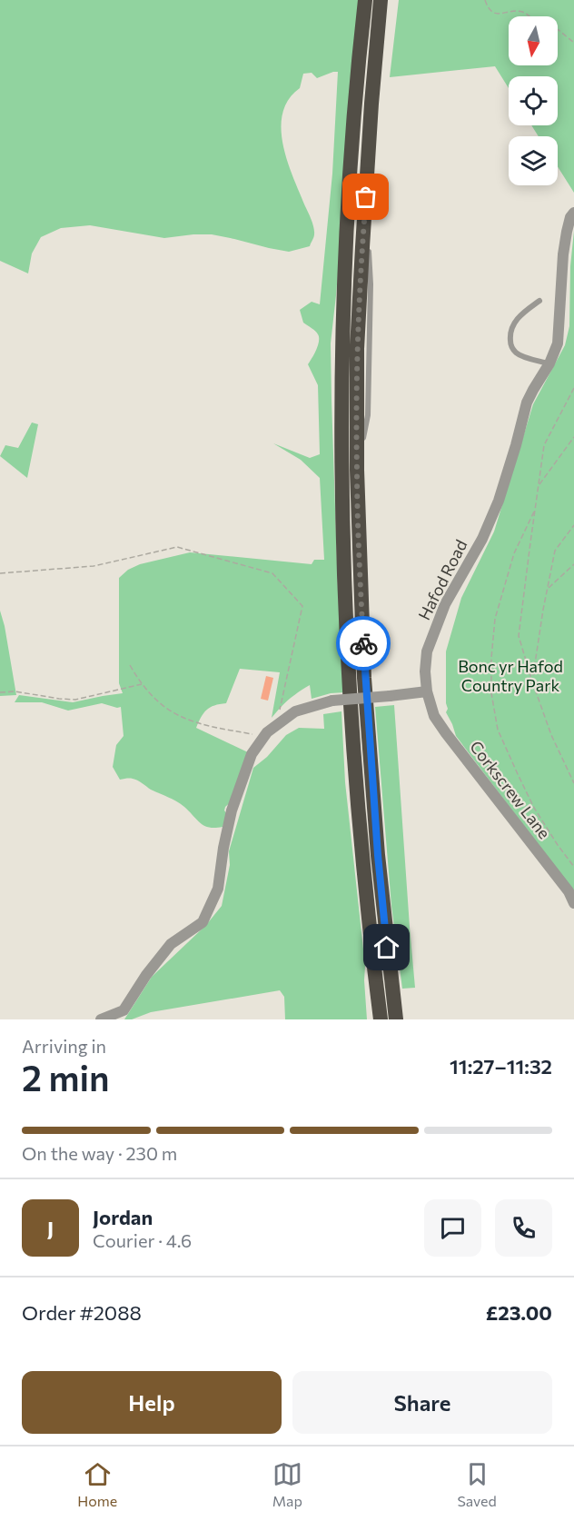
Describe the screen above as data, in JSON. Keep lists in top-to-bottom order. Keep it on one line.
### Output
{"streets":{"street":["Hafod Road","Corkscrew Lane"]},"crossings":[["Hafod Road","Corkscrew Lane"]],"parks":["Bonc yr Hafod Country Park"],"north":"bottom","page":{"heading":["2 min","Arriving in","11:27–11:32"],"panel":["Jordan","Courier · 4.6","Order #2088","£23.00"],"bar":"On the way · 230 m","round":"J","buttons":["Help","Share"],"tabs":["Home","Map","Saved"]}}
